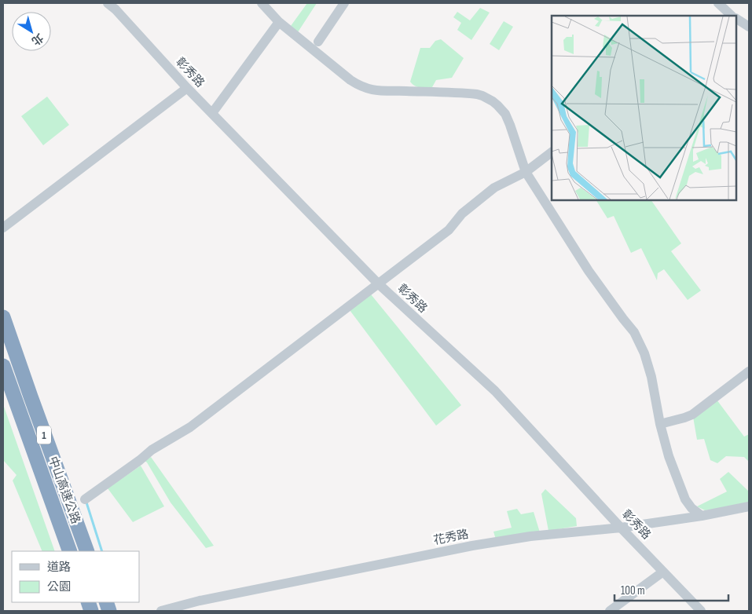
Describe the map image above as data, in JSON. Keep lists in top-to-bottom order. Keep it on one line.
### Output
{"streets":{"highway":["1","中山高速公路"],"street":["彰秀路","花秀路"]},"crossings":[["彰秀路","花秀路"]],"legend":["道路","公園"],"scale_bar":"100 m","north":"bottom right"}
